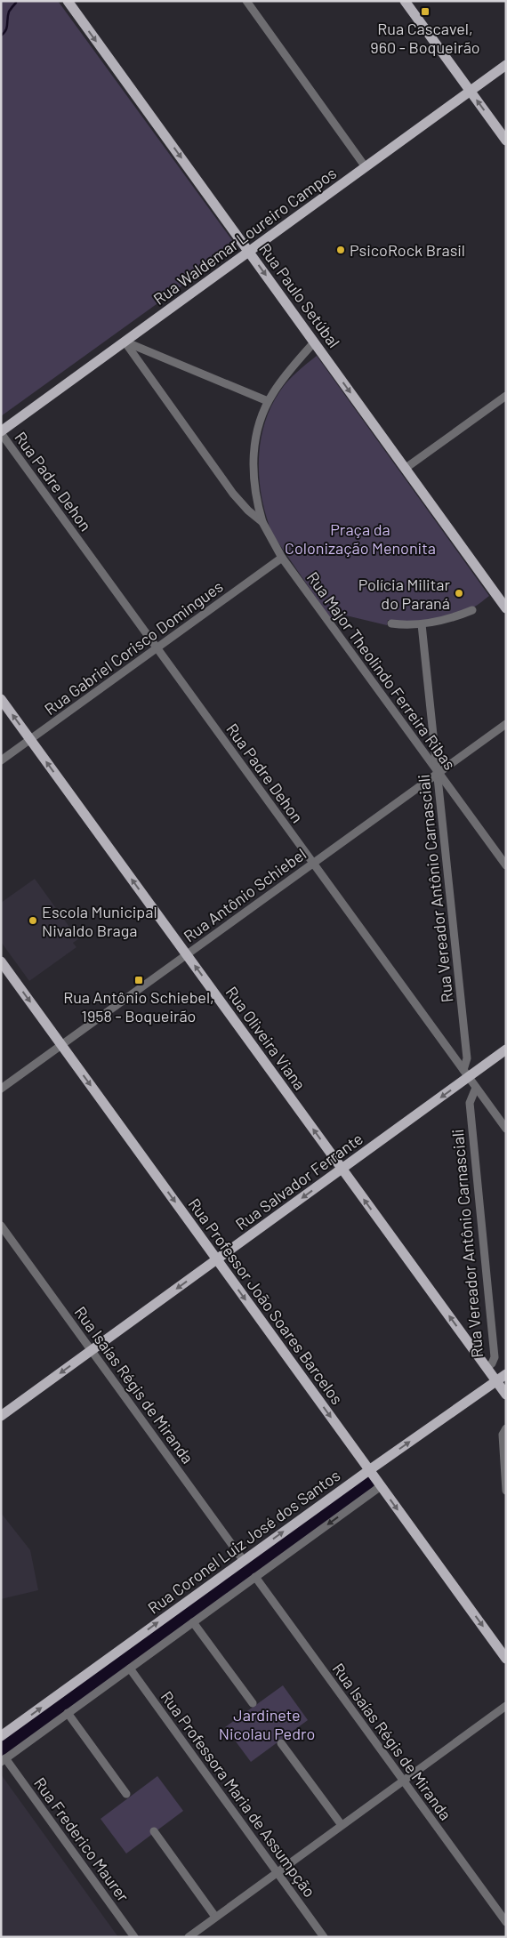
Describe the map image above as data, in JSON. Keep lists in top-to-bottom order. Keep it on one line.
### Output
{"streets":{"main road":["Rua Waldemar Loureiro Campos","Rua Paulo Setúbal","Rua Oliveira Viana","Rua Salvador Ferrante","Rua Professor João Soares Barcelos","Rua Coronel Luiz José dos Santos"],"street":["Rua Padre Dehon","Rua Gabriel Corisco Domingues","Rua Major Theolindo Ferreira Ribas","Rua Vereador Antônio Carnasciali","Rua Antônio Schiebel","Rua Isaías Régis de Miranda","Rua Professora Maria de Assumpção","Rua Frederico Maurer"]},"crossings":[["Rua Waldemar Loureiro Campos","Rua Paulo Setúbal"],["Rua Waldemar Loureiro Campos","Rua Padre Dehon"],["Rua Waldemar Loureiro Campos","Rua Major Theolindo Ferreira Ribas"],["Rua Padre Dehon","Rua Gabriel Corisco Domingues"],["Rua Padre Dehon","Rua Vereador Antônio Carnasciali"],["Rua Padre Dehon","Rua Antônio Schiebel"],["Rua Padre Dehon","Rua Salvador Ferrante"],["Rua Gabriel Corisco Domingues","Rua Major Theolindo Ferreira Ribas"],["Rua Gabriel Corisco Domingues","Rua Oliveira Viana"],["Rua Major Theolindo Ferreira Ribas","Rua Vereador Antônio Carnasciali"],["Rua Major Theolindo Ferreira Ribas","Rua Antônio Schiebel"],["Rua Vereador Antônio Carnasciali","Rua Antônio Schiebel"],["Rua Vereador Antônio Carnasciali","Rua Oliveira Viana"],["Rua Vereador Antônio Carnasciali","Rua Salvador Ferrante"],["Rua Antônio Schiebel","Rua Oliveira Viana"],["Rua Antônio Schiebel","Rua Professor João Soares Barcelos"],["Rua Oliveira Viana","Rua Salvador Ferrante"],["Rua Oliveira Viana","Rua Coronel Luiz José dos Santos"],["Rua Salvador Ferrante","Rua Professor João Soares Barcelos"],["Rua Salvador Ferrante","Rua Isaías Régis de Miranda"],["Rua Professor João Soares Barcelos","Rua Coronel Luiz José dos Santos"],["Rua Isaías Régis de Miranda","Rua Coronel Luiz José dos Santos"]],"one_way":["Rua Paulo Setúbal","Rua Oliveira Viana","Rua Salvador Ferrante","Rua Professor João Soares Barcelos","Rua Coronel Luiz José dos Santos"],"parks":["Praça da Colonização Menonita","Jardinete Nicolau Pedro"],"places":{"transit":["Rua Cascavel, 960 - Boqueirão","Rua Antônio Schiebel, 1958 - Boqueirão"],"other":["PsicoRock Brasil","Polícia Militar do Paraná","Escola Municipal Nivaldo Braga"]}}
